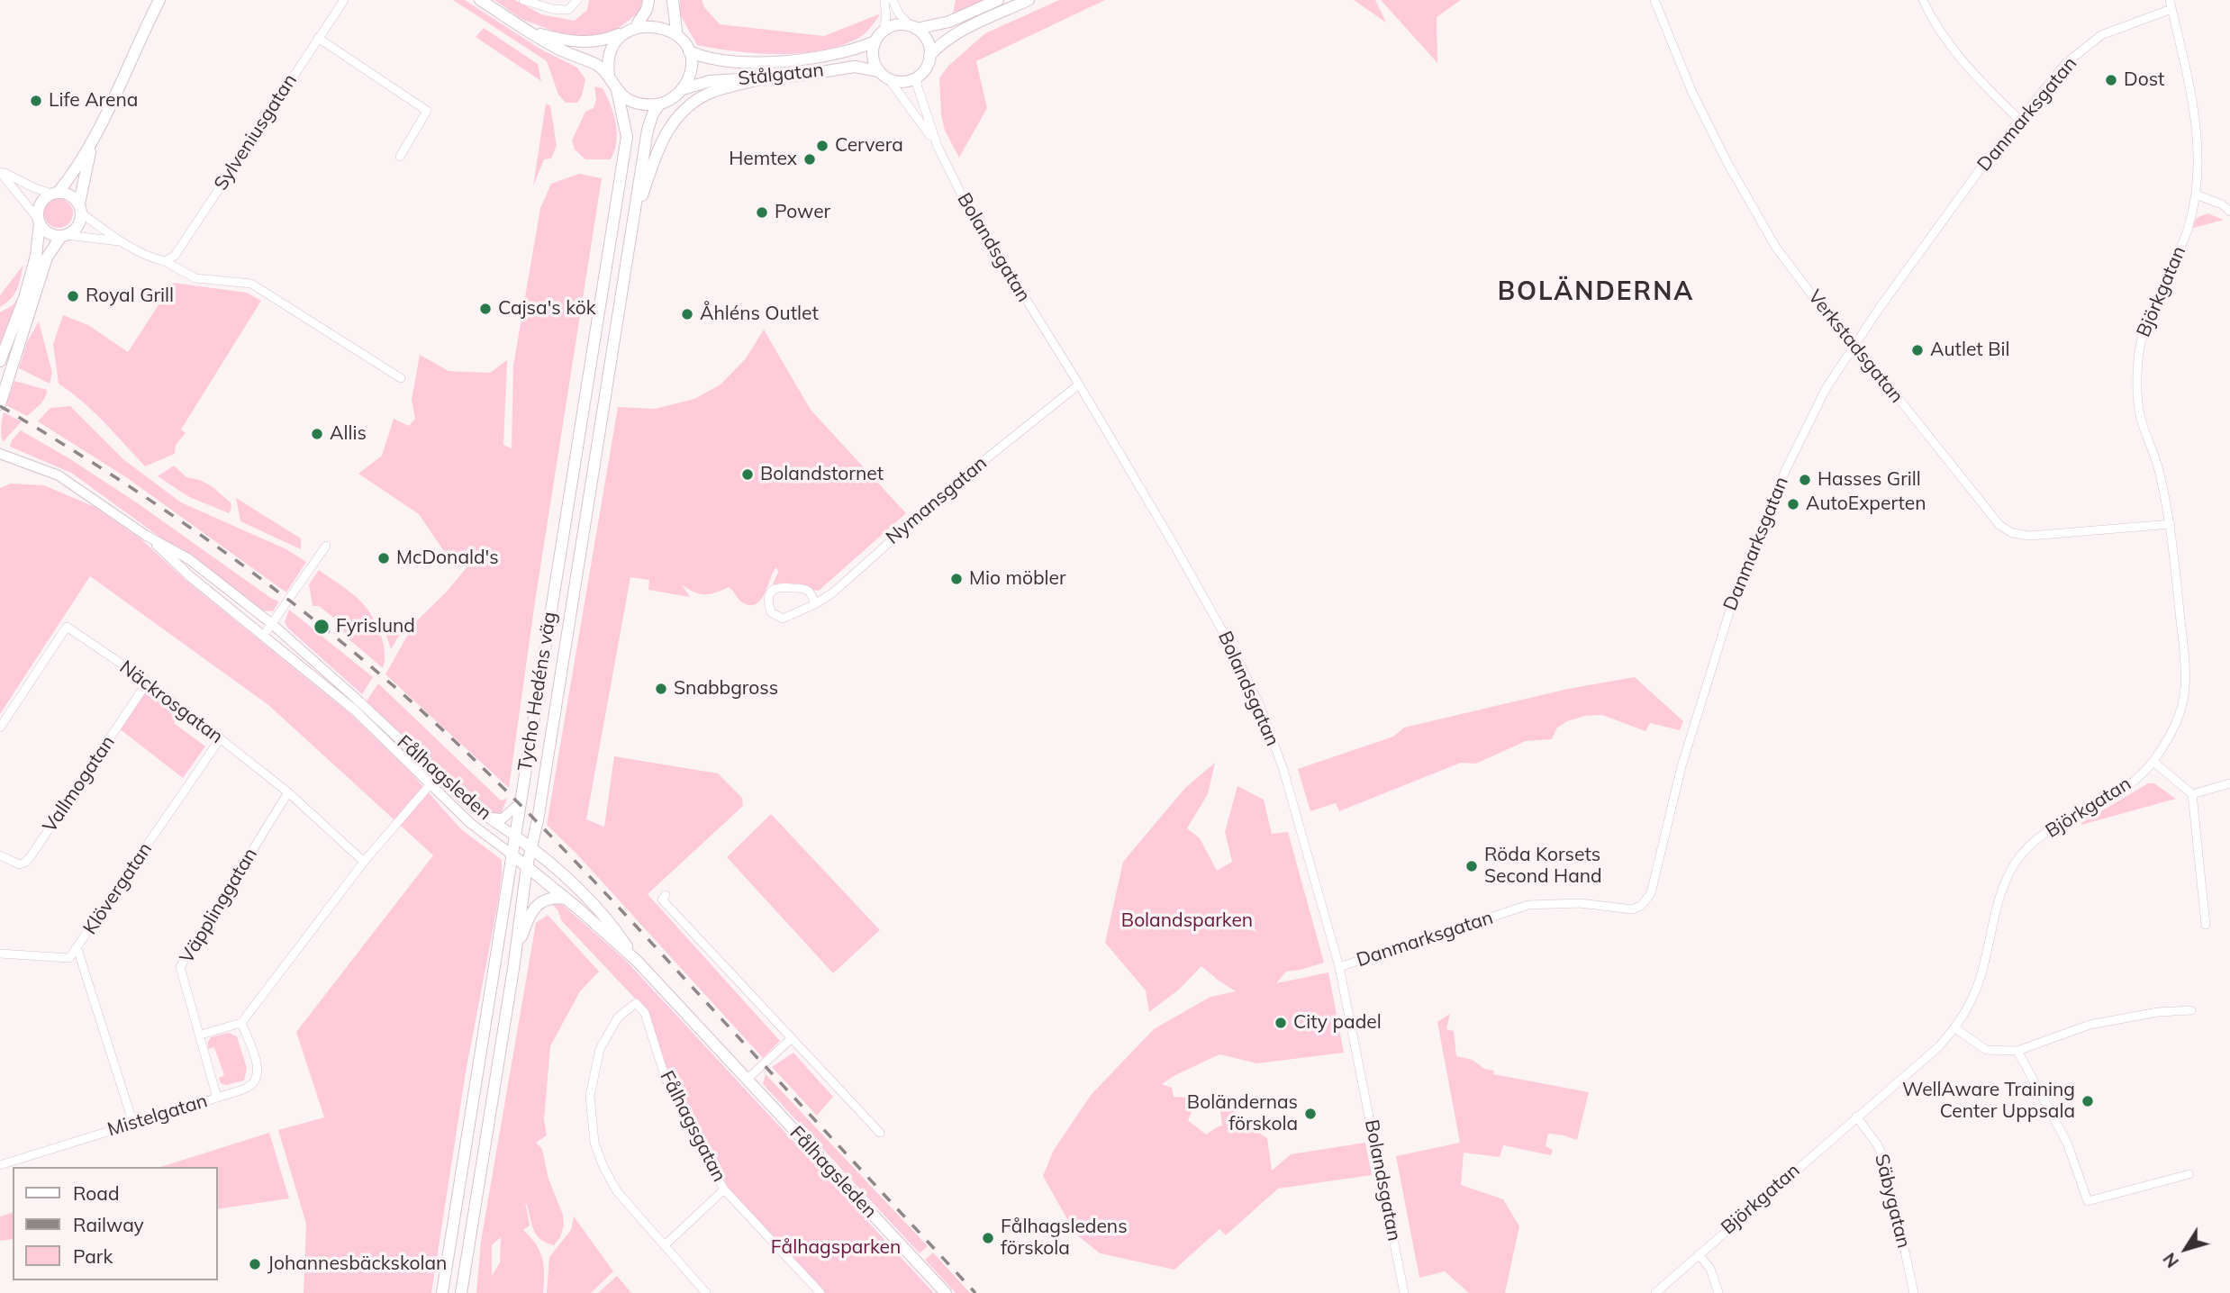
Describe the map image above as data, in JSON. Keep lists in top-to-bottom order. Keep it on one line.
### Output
{"streets":{"main road":["Stålgatan","Tycho Hedéns väg","Fålhagsleden"],"street":["Danmarksgatan","Sylveniusgatan","Bolandsgatan","Björkgatan","Verkstadsgatan","Nymansgatan","Näckrosgatan","Vallmogatan","Klövergatan","Väpplinggatan","Mistelgatan","Fålhagsgatan","Säbygatan"]},"crossings":[["Stålgatan","Bolandsgatan"],["Stålgatan","Tycho Hedéns väg"],["Danmarksgatan","Bolandsgatan"],["Danmarksgatan","Björkgatan"],["Danmarksgatan","Verkstadsgatan"],["Bolandsgatan","Nymansgatan"],["Björkgatan","Verkstadsgatan"],["Björkgatan","Säbygatan"],["Tycho Hedéns väg","Fålhagsleden"],["Näckrosgatan","Vallmogatan"],["Näckrosgatan","Klövergatan"],["Näckrosgatan","Väpplinggatan"],["Klövergatan","Mistelgatan"],["Väpplinggatan","Mistelgatan"]],"districts":["BOLÄNDERNA"],"parks":["Bolandsparken","Fålhagsparken"],"places":["Dost","Life Arena","Cervera","Hemtex","Power","Royal Grill","Cajsa's kök","Åhléns Outlet","Autlet Bil","Allis","Bolandstornet","Hasses Grill","AutoExperten","McDonald's","Mio möbler","Fyrislund","Snabbgross","Röda Korsets Second Hand","City padel","WellAware Training Center Uppsala","Boländernas förskola","Fålhagsledens förskola","Johannesbäckskolan"],"legend":["Road","Railway","Park"],"north":"bottom left"}
